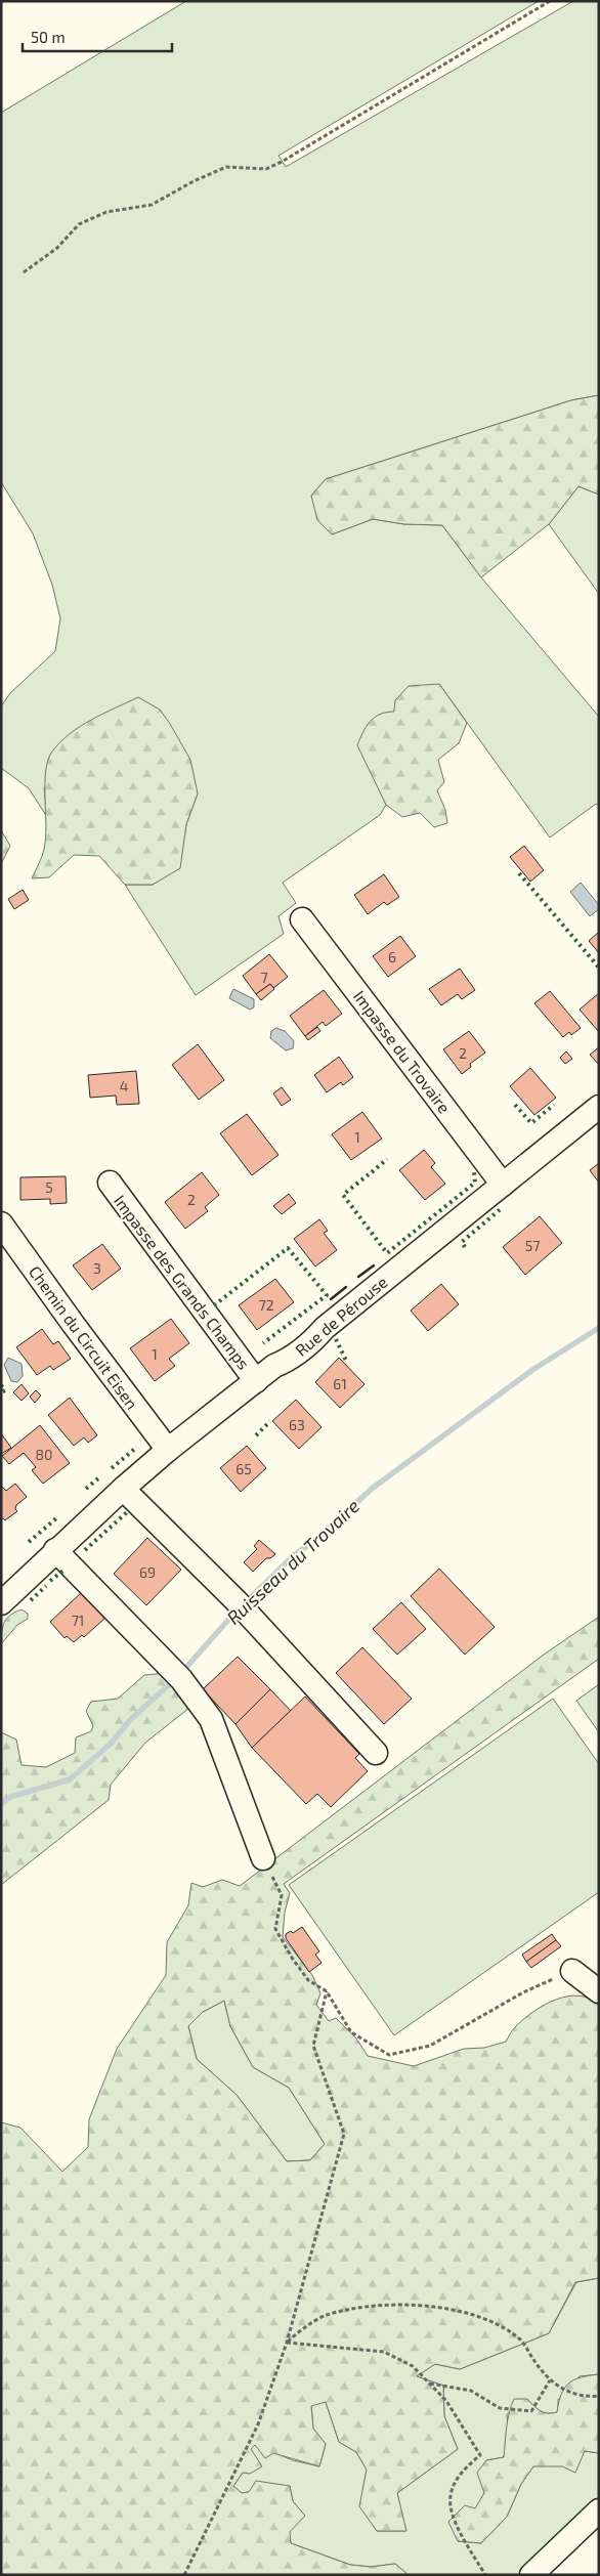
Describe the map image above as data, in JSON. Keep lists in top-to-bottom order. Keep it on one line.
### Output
{"streets":{"street":["Impasse du Trovaire","Impasse des Grands Champs","Rue de Pérouse","Chemin du Circuit Eisen"]},"crossings":[["Impasse du Trovaire","Rue de Pérouse"],["Impasse des Grands Champs","Rue de Pérouse"],["Rue de Pérouse","Chemin du Circuit Eisen"]],"water":["Ruisseau du Trovaire"],"house_numbers":["6","7","2","4","1","5","2","57","3","72","1","61","63","80","65","69","71"],"scale_bar":"50 m"}
